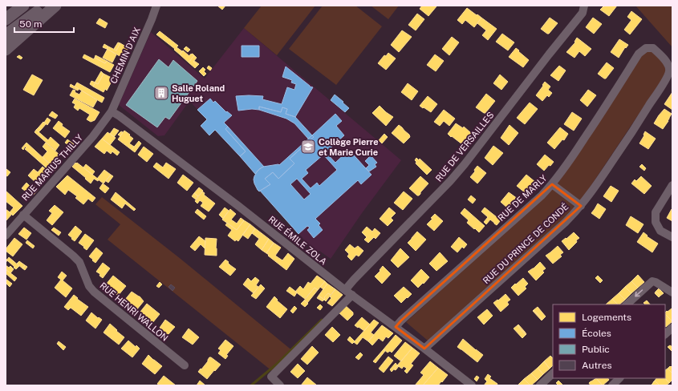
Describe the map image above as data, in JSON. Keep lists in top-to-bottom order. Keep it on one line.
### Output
{"streets":{"street":["CHEMIN D'AIX","RUE DE VERSAILLES","RUE MARIUS THILLY","RUE DE MARLY","RUE ÉMILE ZOLA","RUE DU PRINCE DE CONDÉ","RUE HENRI WALLON"]},"crossings":[["CHEMIN D'AIX","RUE MARIUS THILLY"],["CHEMIN D'AIX","RUE ÉMILE ZOLA"],["RUE DE VERSAILLES","RUE ÉMILE ZOLA"],["RUE MARIUS THILLY","RUE ÉMILE ZOLA"],["RUE MARIUS THILLY","RUE HENRI WALLON"],["RUE DE MARLY","RUE ÉMILE ZOLA"],["RUE DE MARLY","RUE DU PRINCE DE CONDÉ"],["RUE ÉMILE ZOLA","RUE DU PRINCE DE CONDÉ"]],"places":{"building":["Salle Roland Huguet"],"school or university":["Collège Pierre et Marie Curie"]},"legend":["Logements","Écoles","Public","Autres"],"scale_bar":"50 m"}
